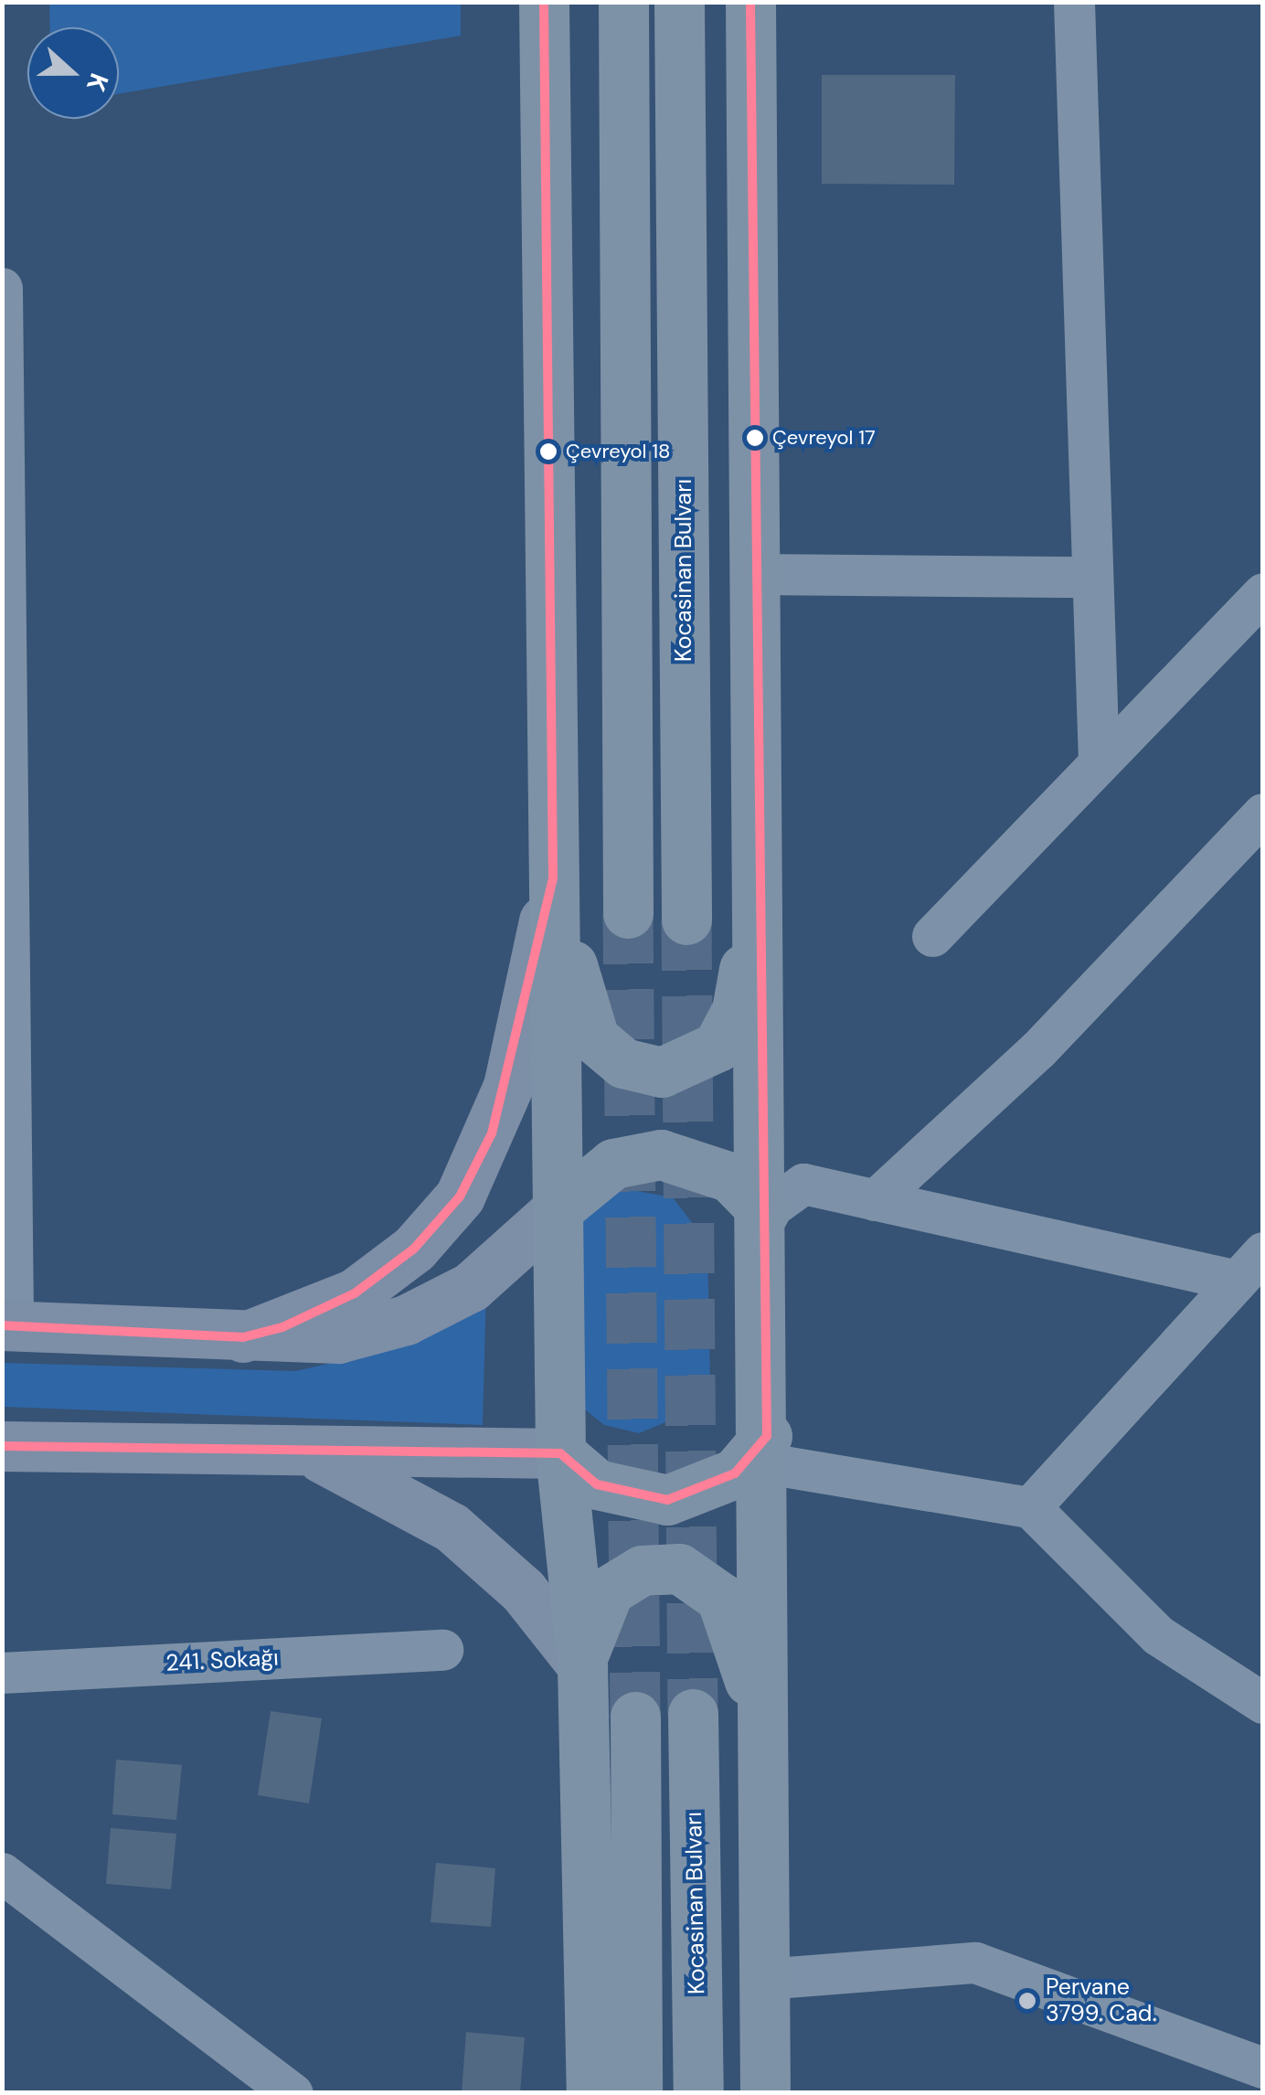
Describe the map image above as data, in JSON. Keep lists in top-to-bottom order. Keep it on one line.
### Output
{"streets":{"highway":["Kocasinan Bulvarı"],"street":["241. Sokağı"]},"places":["Çevreyol 17","Çevreyol 18","Pervane 3799. Cad."],"north":"right"}
